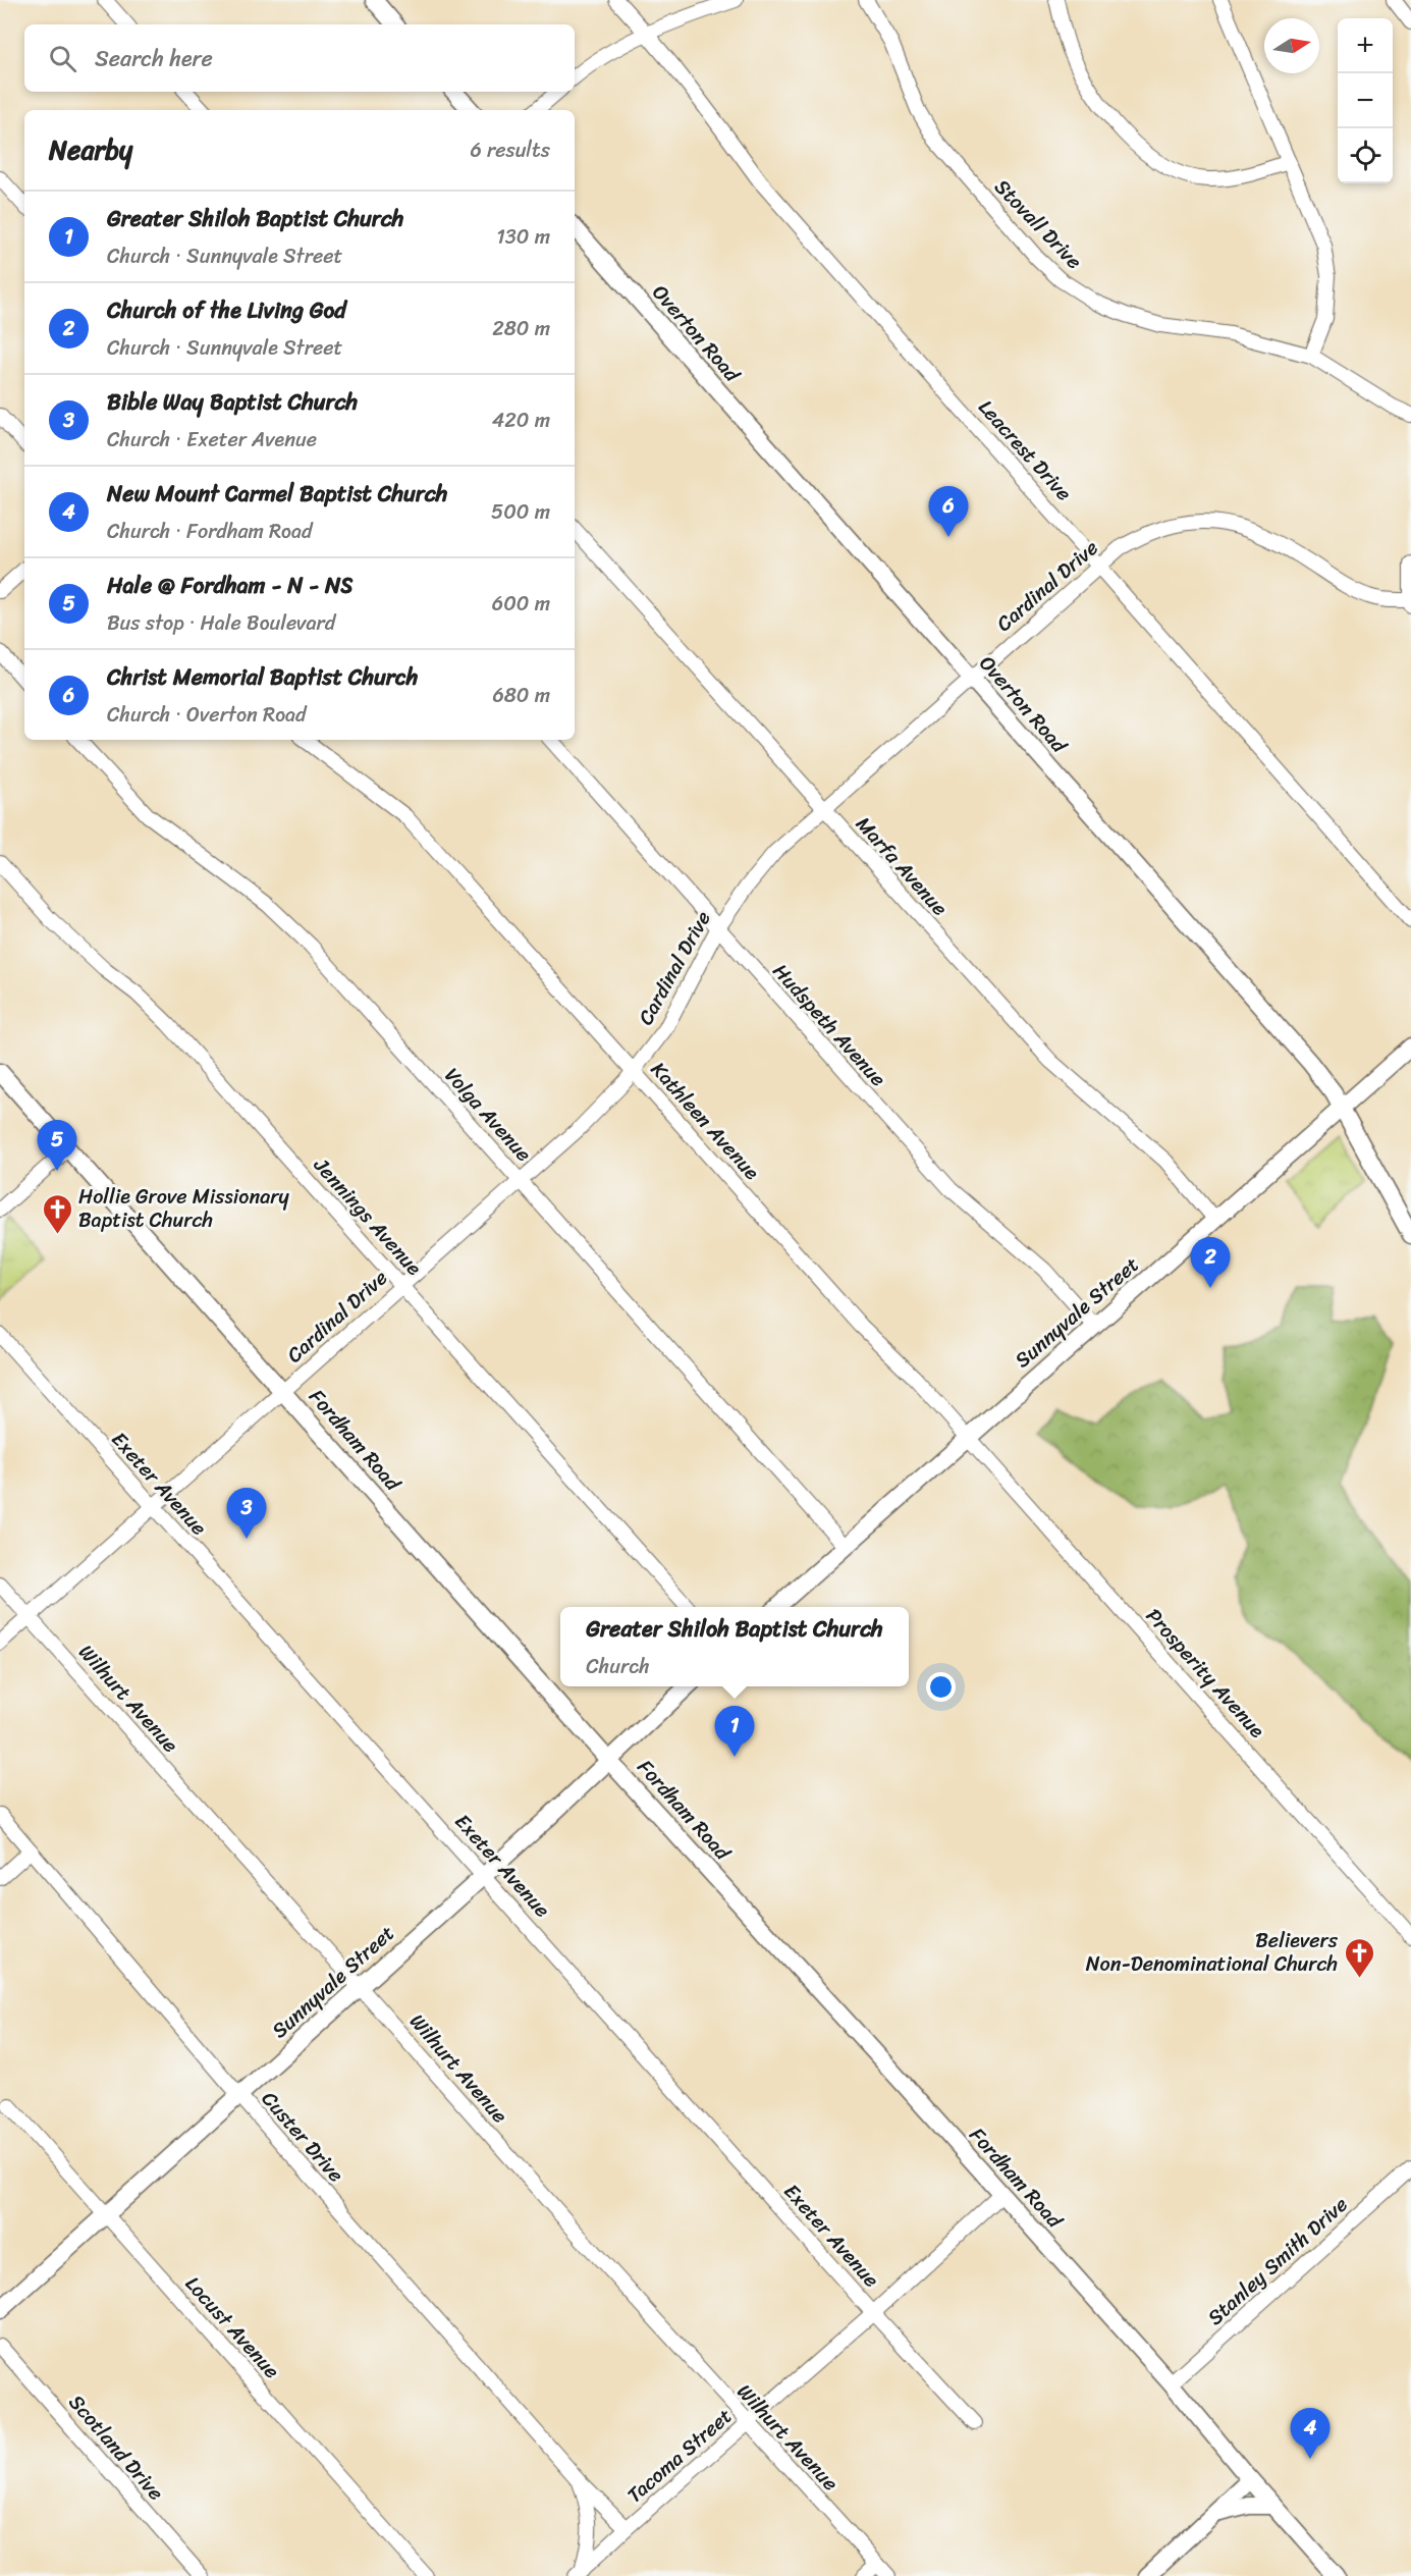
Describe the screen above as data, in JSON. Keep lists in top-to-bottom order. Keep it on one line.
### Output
{"streets":{"street":["Stovall Drive","Overton Road","Leacrest Drive","Cardinal Drive","Marfa Avenue","Hudspeth Avenue","Volga Avenue","Kathleen Avenue","Jennings Avenue","Sunnyvale Street","Fordham Road","Exeter Avenue","Prosperity Avenue","Wilhurt Avenue","Custer Drive","Stanley Smith Drive","Locust Avenue","Scotland Drive","Tacoma Street"]},"crossings":[["Overton Road","Cardinal Drive"],["Overton Road","Sunnyvale Street"],["Leacrest Drive","Cardinal Drive"],["Cardinal Drive","Marfa Avenue"],["Cardinal Drive","Hudspeth Avenue"],["Cardinal Drive","Volga Avenue"],["Cardinal Drive","Kathleen Avenue"],["Cardinal Drive","Jennings Avenue"],["Cardinal Drive","Fordham Road"],["Cardinal Drive","Exeter Avenue"],["Cardinal Drive","Wilhurt Avenue"],["Marfa Avenue","Sunnyvale Street"],["Hudspeth Avenue","Sunnyvale Street"],["Volga Avenue","Sunnyvale Street"],["Kathleen Avenue","Sunnyvale Street"],["Kathleen Avenue","Prosperity Avenue"],["Sunnyvale Street","Fordham Road"],["Sunnyvale Street","Exeter Avenue"],["Sunnyvale Street","Prosperity Avenue"],["Sunnyvale Street","Wilhurt Avenue"],["Sunnyvale Street","Custer Drive"],["Sunnyvale Street","Locust Avenue"],["Fordham Road","Stanley Smith Drive"],["Fordham Road","Tacoma Street"],["Exeter Avenue","Tacoma Street"],["Wilhurt Avenue","Tacoma Street"],["Custer Drive","Tacoma Street"]],"places":{"church":["Hollie Grove Missionary Baptist Church","Believers Non-Denominational Church"]},"north":"right","page":{"map_buttons":["+","−"],"search":"Search here","heading":["Nearby","6 results"],"list":[{"mark":"1","name":"Greater Shiloh Baptist Church","note":"Church · Sunnyvale Street","value":"130 m"},{"mark":"2","name":"Church of the Living God","note":"Church · Sunnyvale Street","value":"280 m"},{"mark":"3","name":"Bible Way Baptist Church","note":"Church · Exeter Avenue","value":"420 m"},{"mark":"4","name":"New Mount Carmel Baptist Church","note":"Church · Fordham Road","value":"500 m"},{"mark":"5","name":"Hale @ Fordham - N - NS","note":"Bus stop · Hale Boulevard","value":"600 m"},{"mark":"6","name":"Christ Memorial Baptist Church","note":"Church · Overton Road","value":"680 m"}],"pins":["6","5","2","3","1","4"],"popup":["Greater Shiloh Baptist Church","Church"]}}
